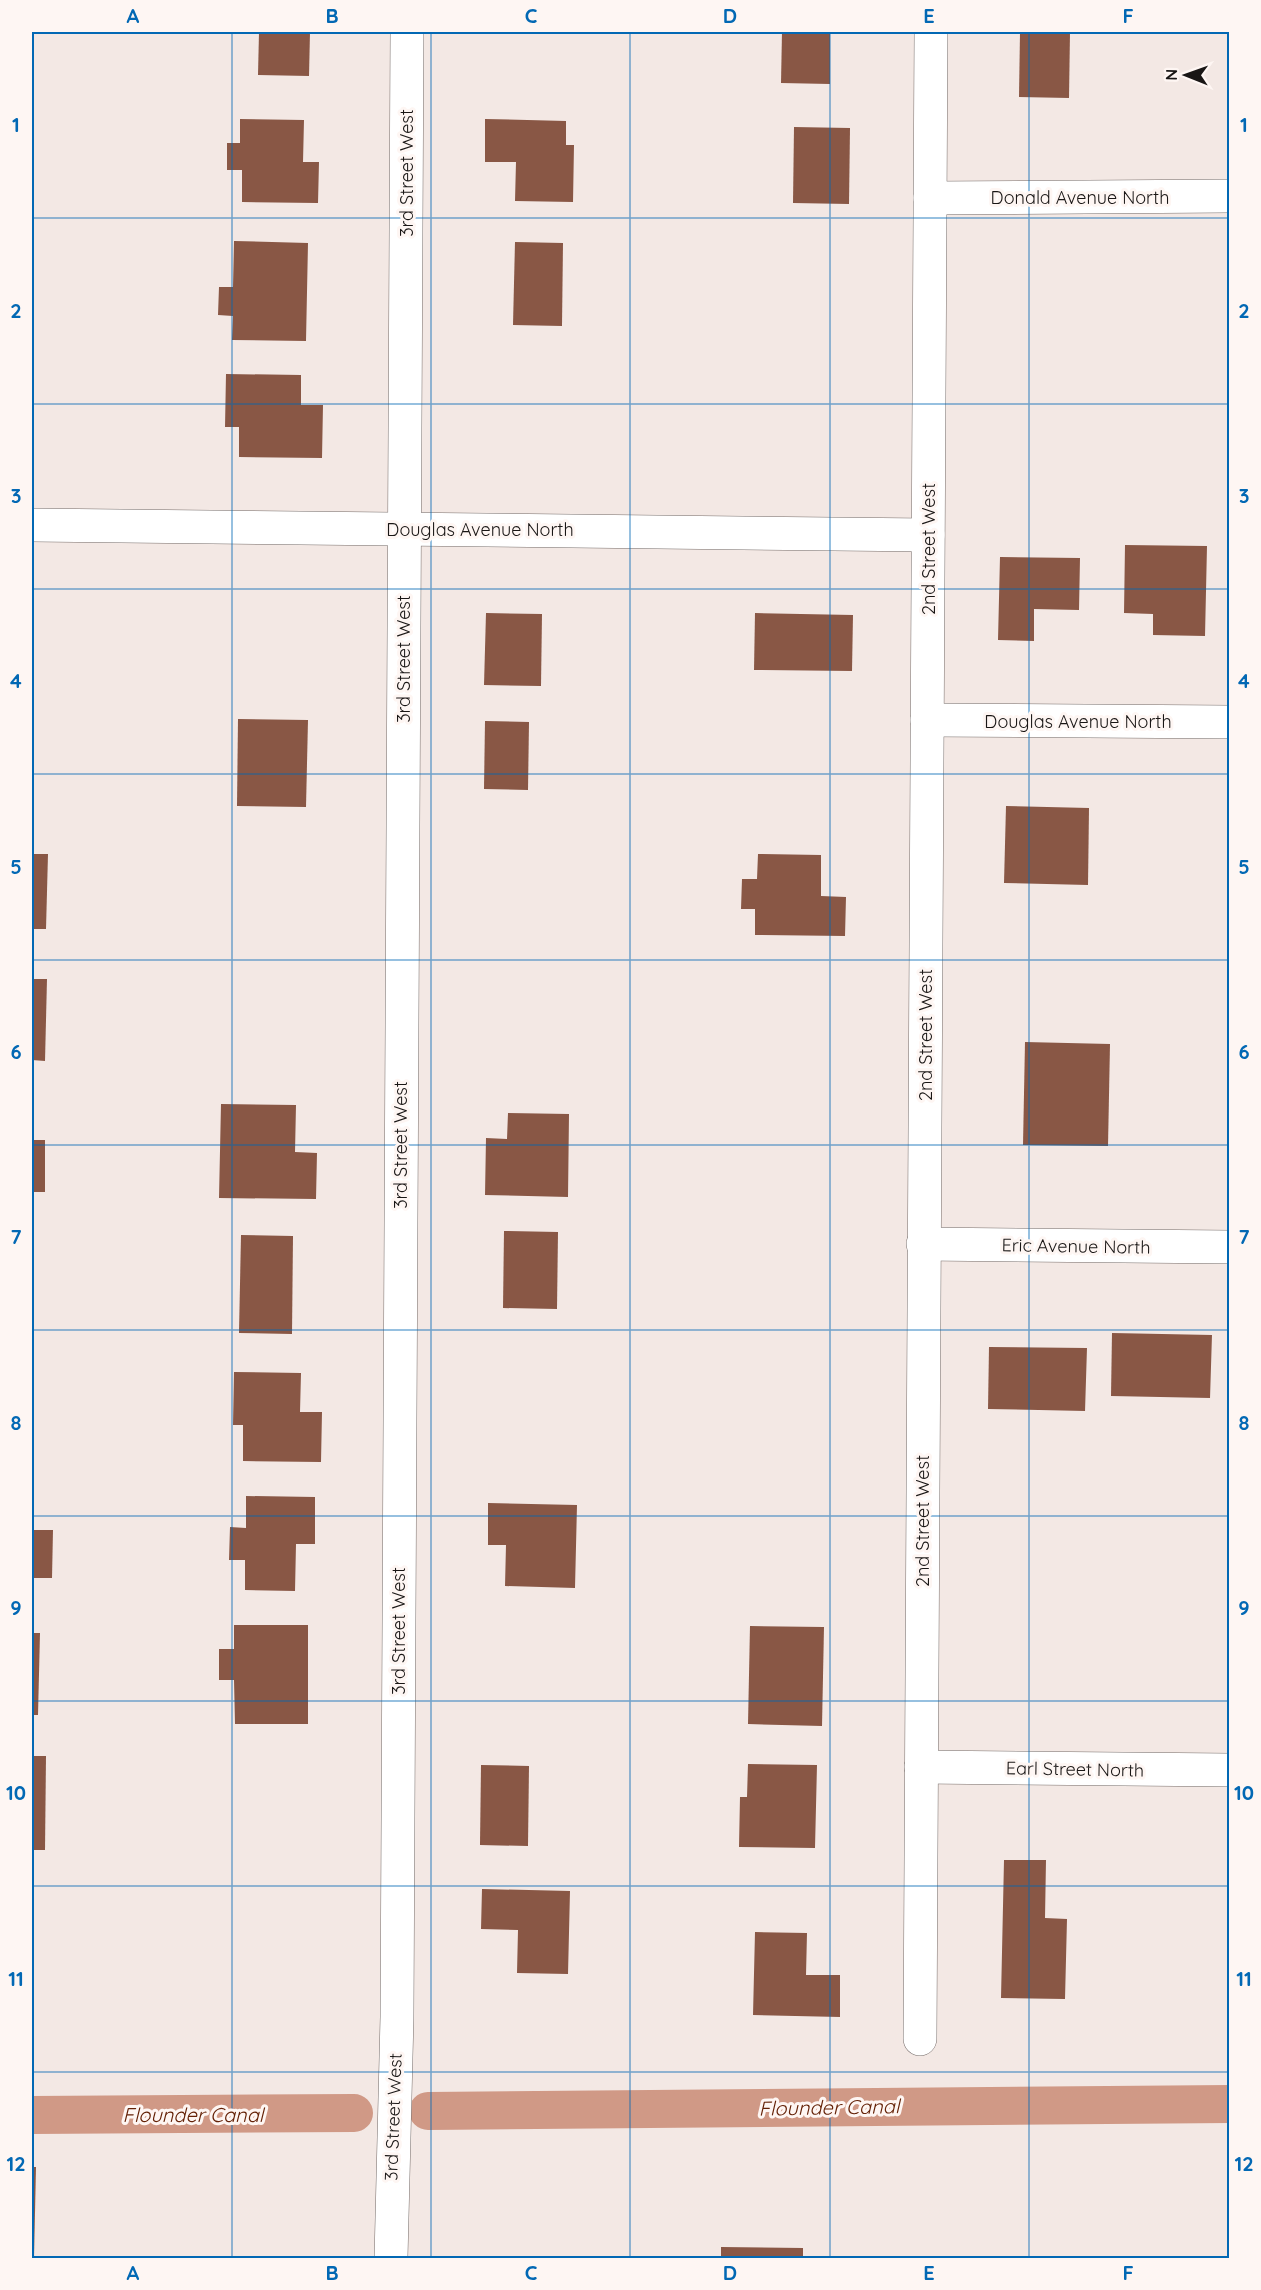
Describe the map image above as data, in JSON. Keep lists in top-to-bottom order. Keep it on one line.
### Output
{"streets":{"street":["3rd Street West","Donald Avenue North","Douglas Avenue North","2nd Street West","Eric Avenue North","Earl Street North"]},"crossings":[["3rd Street West","Douglas Avenue North"],["Donald Avenue North","2nd Street West"],["Douglas Avenue North","2nd Street West"],["2nd Street West","Eric Avenue North"],["2nd Street West","Earl Street North"]],"water":["Flounder Canal"],"north":"left","grid":{"columns":["A","B","C","D","E","F"],"rows":["1","2","3","4","5","6","7","8","9","10","11","12"]}}
